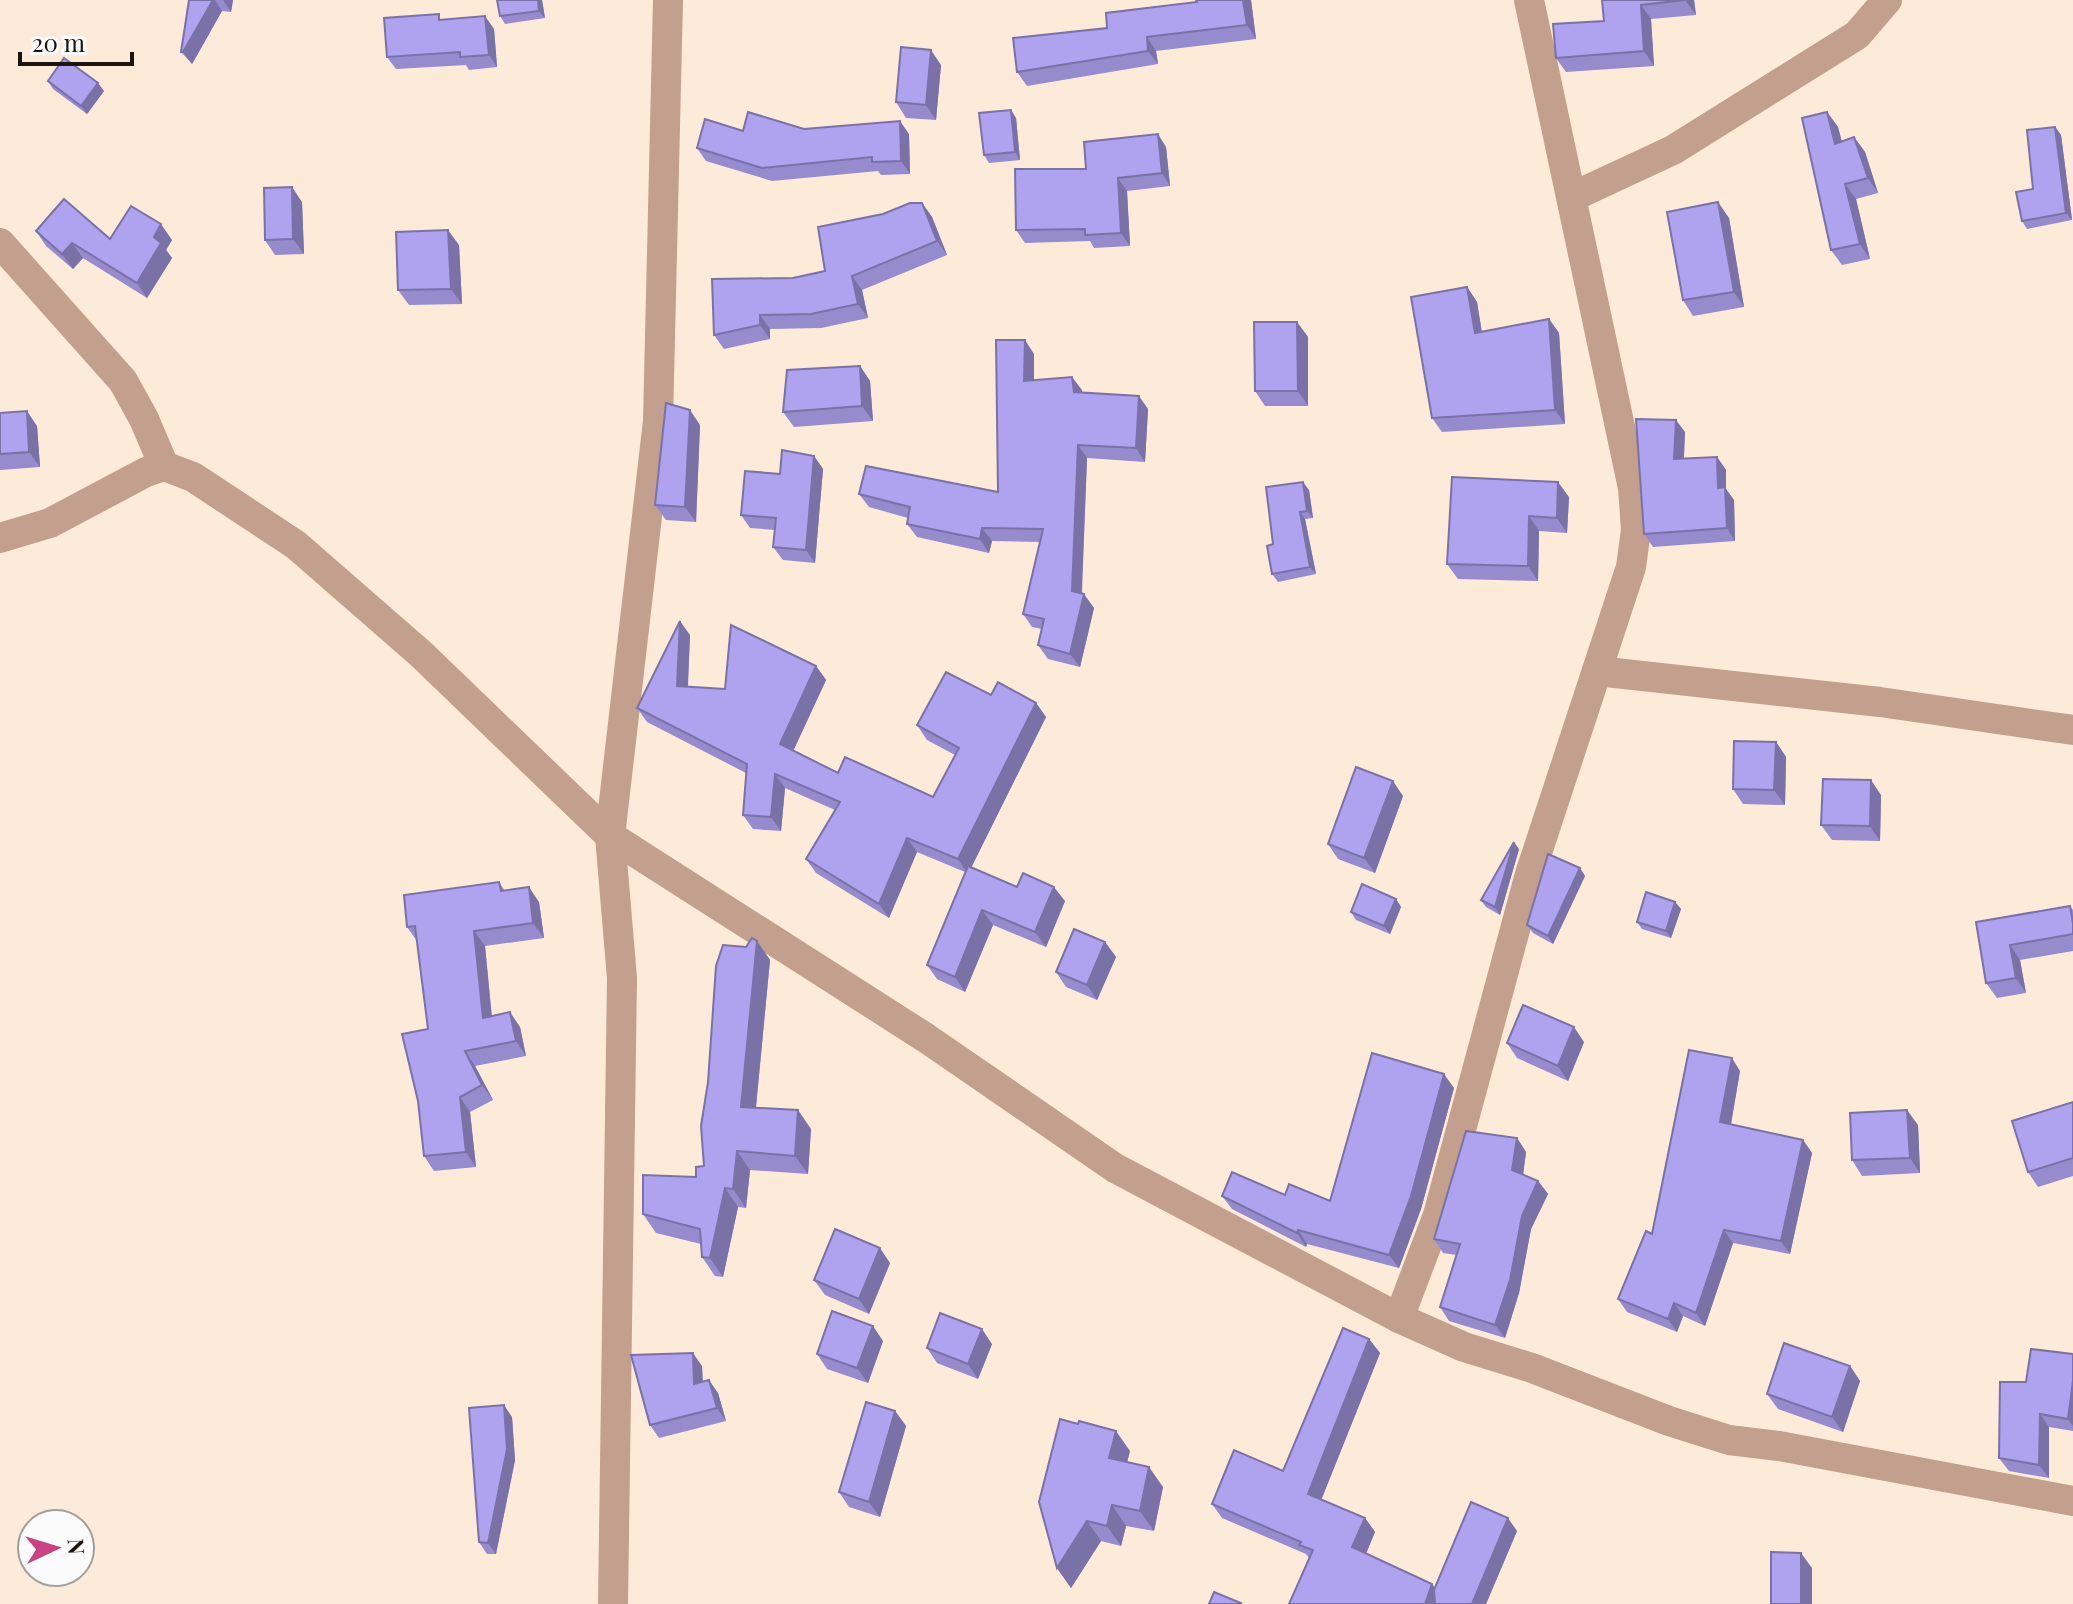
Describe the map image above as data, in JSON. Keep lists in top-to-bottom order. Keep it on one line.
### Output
{"scale_bar":"20 m","north":"right"}
